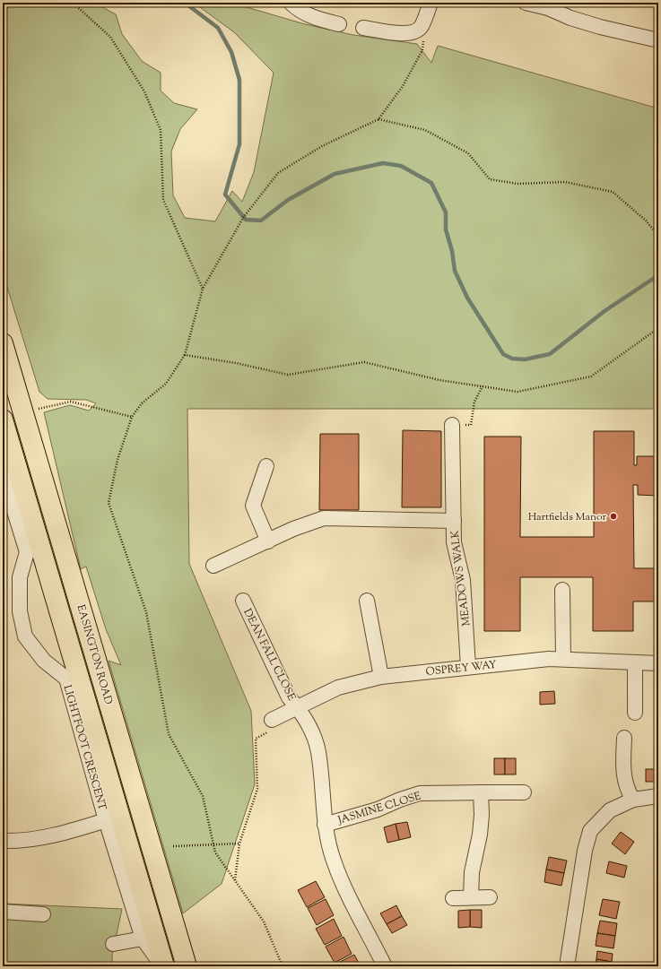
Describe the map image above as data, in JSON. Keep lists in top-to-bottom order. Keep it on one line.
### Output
{"streets":{"highway":["EASINGTON ROAD"],"street":["MEADOWS WALK","DEAN FALL CLOSE","OSPREY WAY","LIGHTFOOT CRESCENT","JASMINE CLOSE"]},"crossings":[["MEADOWS WALK","OSPREY WAY"],["EASINGTON ROAD","LIGHTFOOT CRESCENT"],["DEAN FALL CLOSE","OSPREY WAY"],["DEAN FALL CLOSE","JASMINE CLOSE"]],"places":["Hartfields Manor"]}
